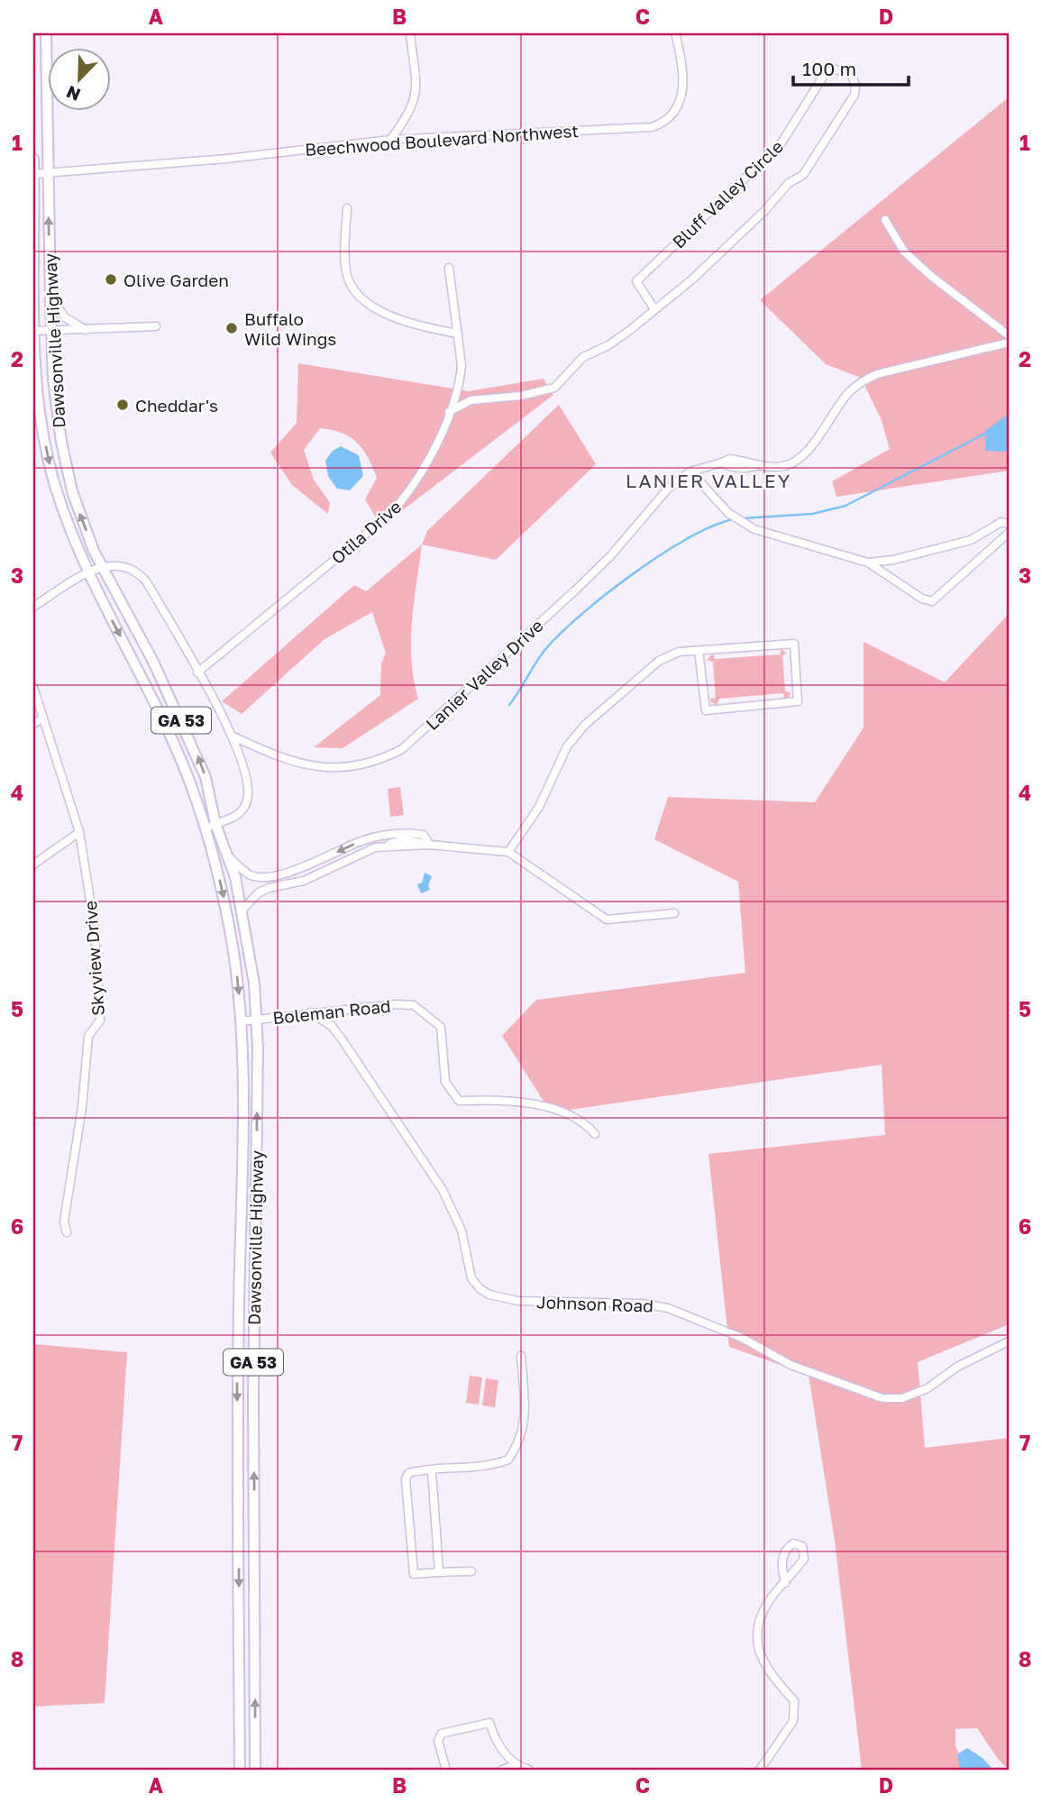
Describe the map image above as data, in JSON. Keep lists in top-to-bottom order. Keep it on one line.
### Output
{"streets":{"main road":["Dawsonville Highway","GA 53"],"street":["Beechwood Boulevard Northwest","Bluff Valley Circle","Otila Drive","Lanier Valley Drive","Skyview Drive","Boleman Road","Johnson Road"]},"crossings":[["Beechwood Boulevard Northwest","Dawsonville Highway"],["Bluff Valley Circle","Otila Drive"],["Dawsonville Highway","GA 53"],["Dawsonville Highway","Boleman Road"],["Boleman Road","Johnson Road"]],"districts":["LANIER VALLEY"],"places":["Olive Garden","Buffalo Wild Wings","Cheddar's"],"scale_bar":"100 m","north":"bottom left","grid":{"columns":["A","B","C","D"],"rows":["1","2","3","4","5","6","7","8"]}}
